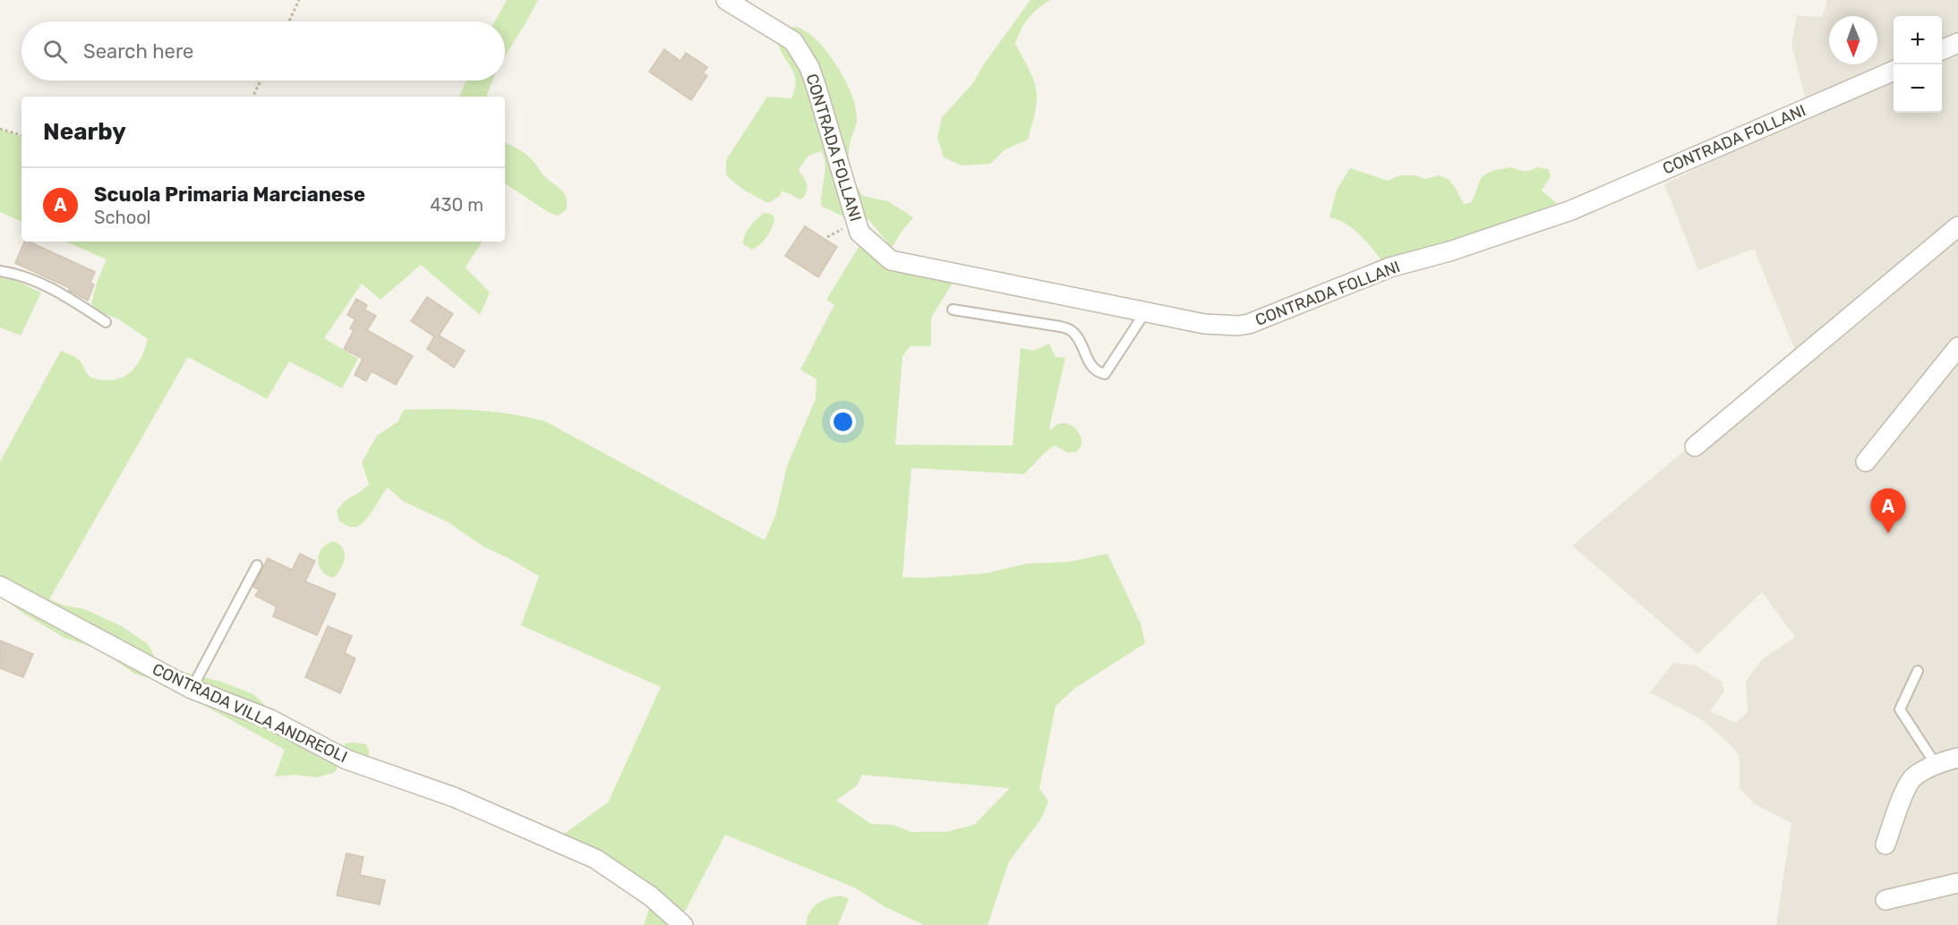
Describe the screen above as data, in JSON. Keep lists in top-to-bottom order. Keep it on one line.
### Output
{"streets":{"street":["CONTRADA FOLLANI","CONTRADA VILLA ANDREOLI"]},"north":"bottom","page":{"map_buttons":["+","−"],"search":"Search here","heading":"Nearby","list":[{"mark":"A","name":"Scuola Primaria Marcianese","note":"School","value":"430 m"}],"pins":"A"}}
